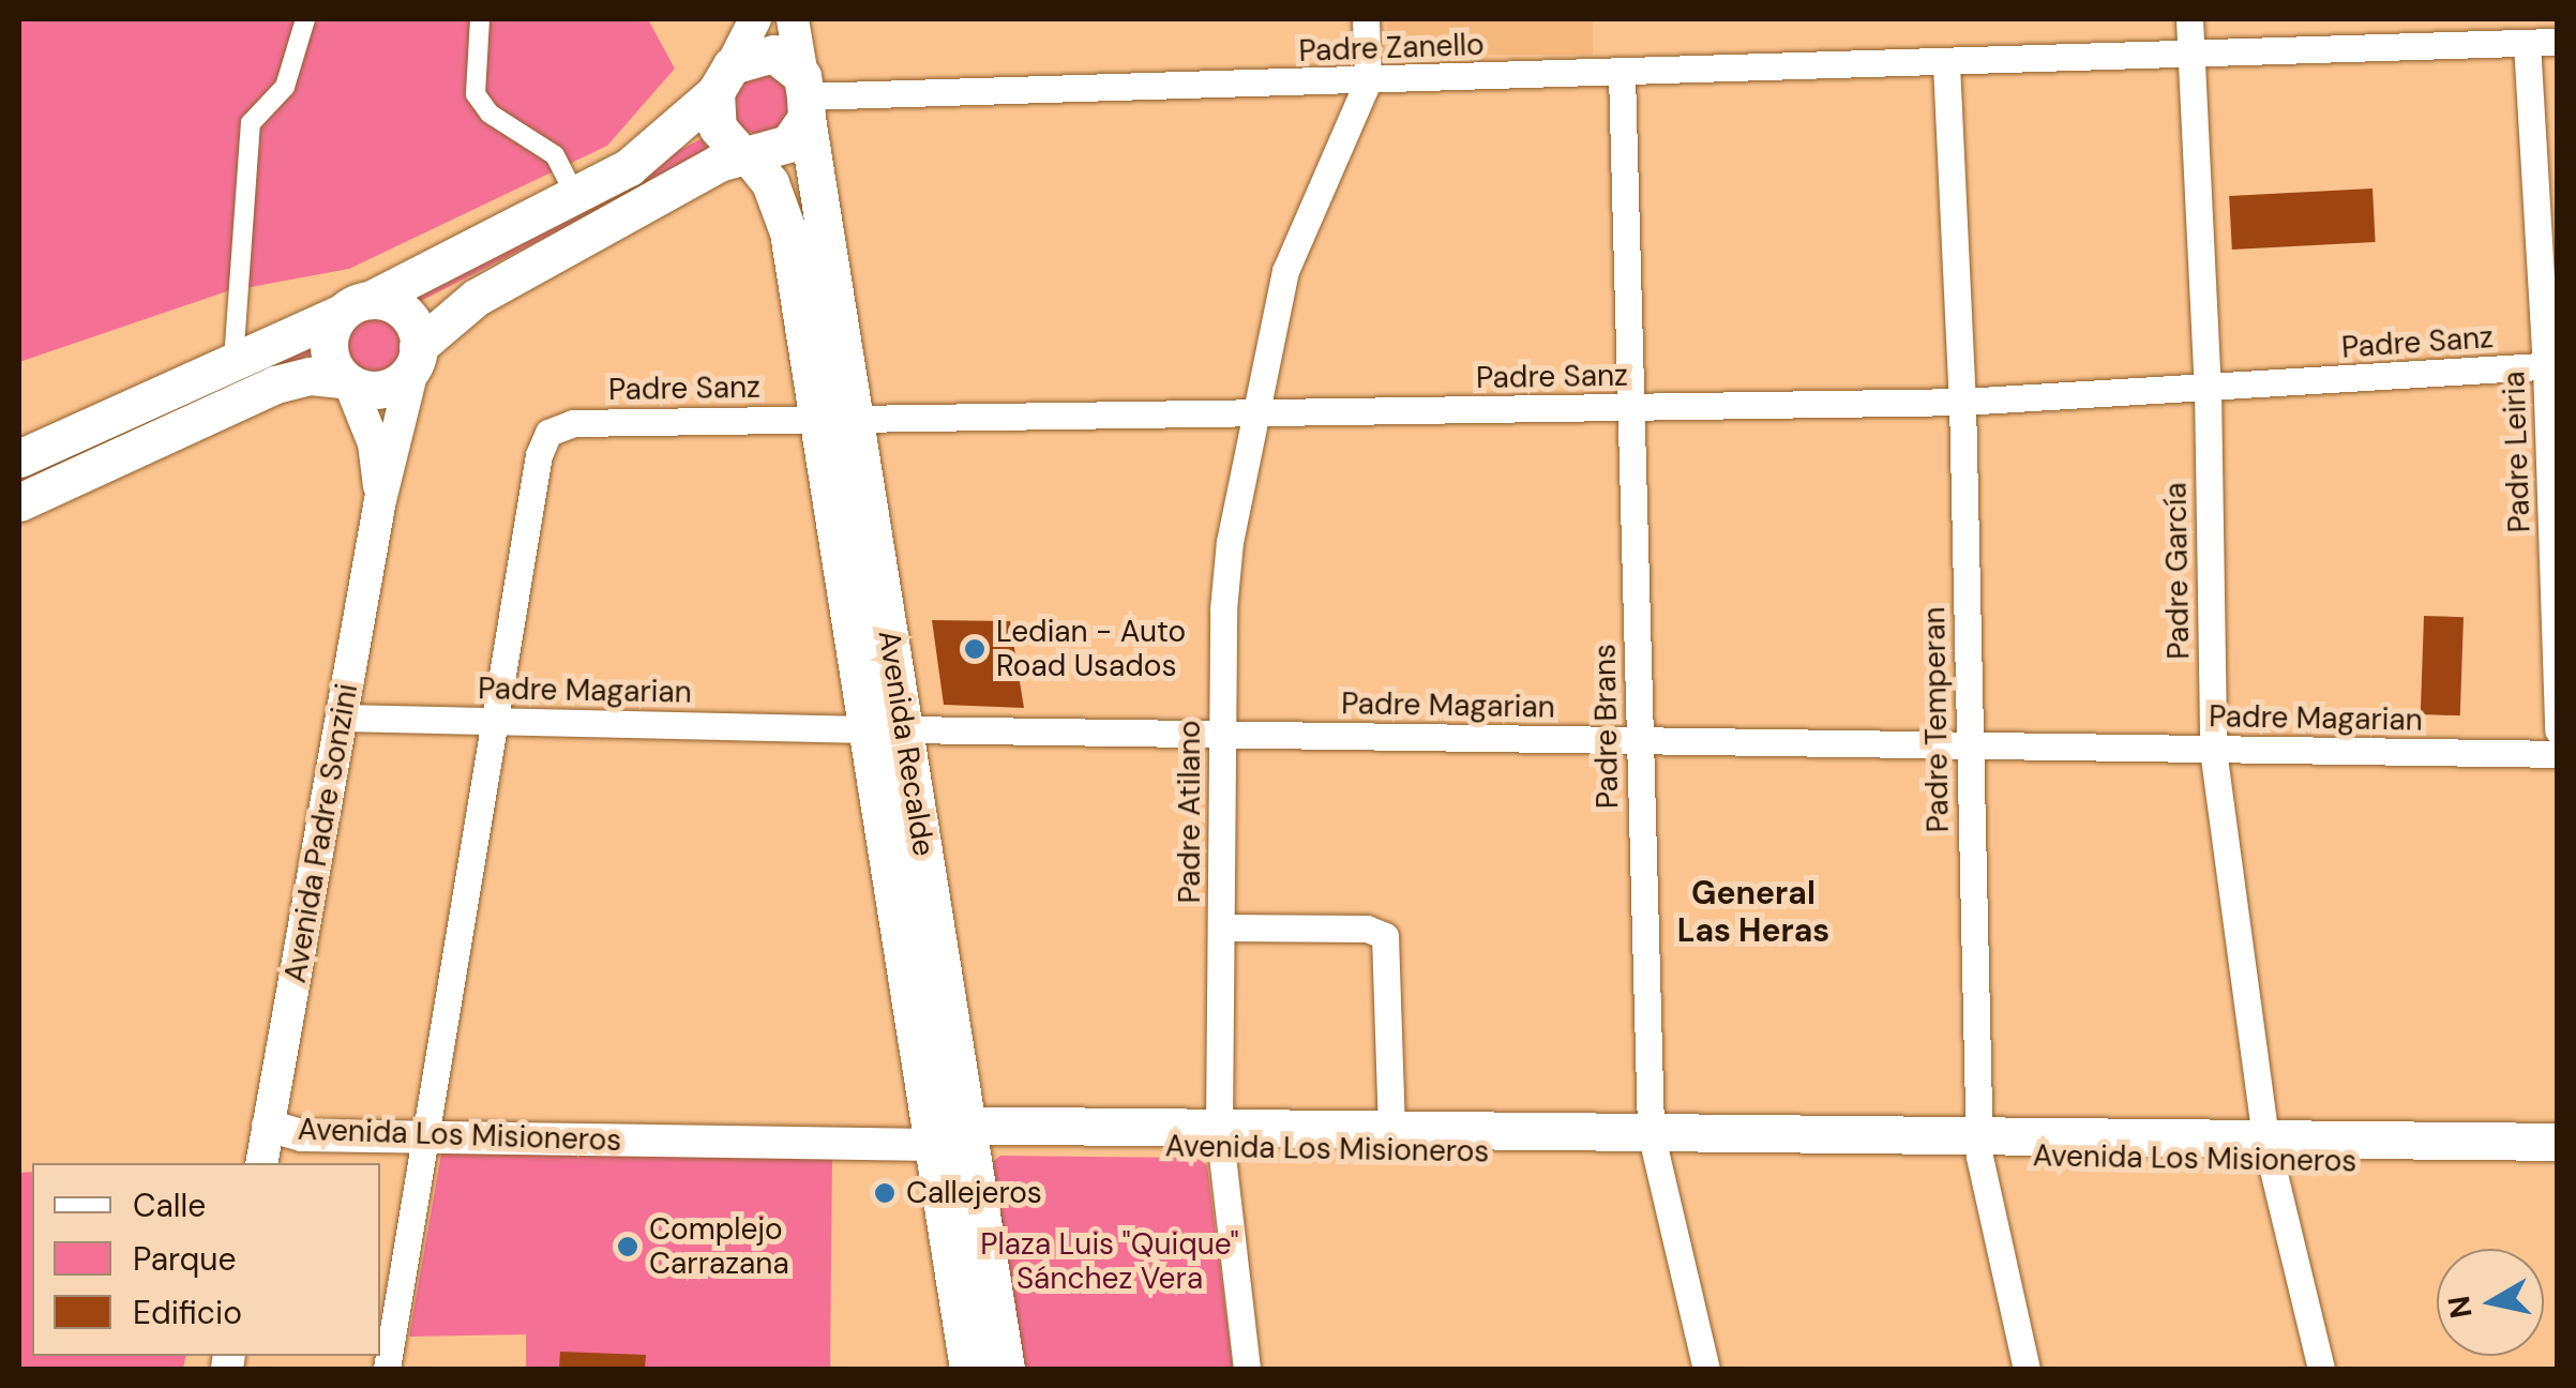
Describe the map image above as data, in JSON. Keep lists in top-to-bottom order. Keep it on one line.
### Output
{"streets":{"main road":["Avenida Recalde","Avenida Los Misioneros"],"street":["Padre Zanello","Padre Sanz","Padre Leiria","Padre García","Padre Magarian","Padre Temperan","Padre Brans","Padre Atilano","Avenida Padre Sonzini"]},"crossings":[["Padre Zanello","Padre Leiria"],["Padre Zanello","Padre García"],["Padre Zanello","Padre Temperan"],["Padre Zanello","Padre Brans"],["Padre Zanello","Avenida Recalde"],["Padre Zanello","Padre Atilano"],["Padre Sanz","Padre Leiria"],["Padre Sanz","Padre García"],["Padre Sanz","Padre Magarian"],["Padre Sanz","Padre Temperan"],["Padre Sanz","Padre Brans"],["Padre Sanz","Avenida Recalde"],["Padre Sanz","Padre Atilano"],["Padre García","Padre Magarian"],["Padre García","Avenida Los Misioneros"],["Padre Magarian","Padre Temperan"],["Padre Magarian","Padre Brans"],["Padre Magarian","Avenida Recalde"],["Padre Magarian","Padre Atilano"],["Padre Magarian","Avenida Padre Sonzini"],["Padre Temperan","Avenida Los Misioneros"],["Padre Brans","Avenida Los Misioneros"],["Avenida Recalde","Avenida Los Misioneros"],["Padre Atilano","Avenida Los Misioneros"],["Avenida Padre Sonzini","Avenida Los Misioneros"]],"districts":["General Las Heras"],"parks":["Plaza Luis \"Quique\" Sánchez Vera"],"places":["Ledian - Auto Road Usados","Callejeros","Complejo Carrazana"],"legend":["Calle","Parque","Edificio"],"north":"left"}
